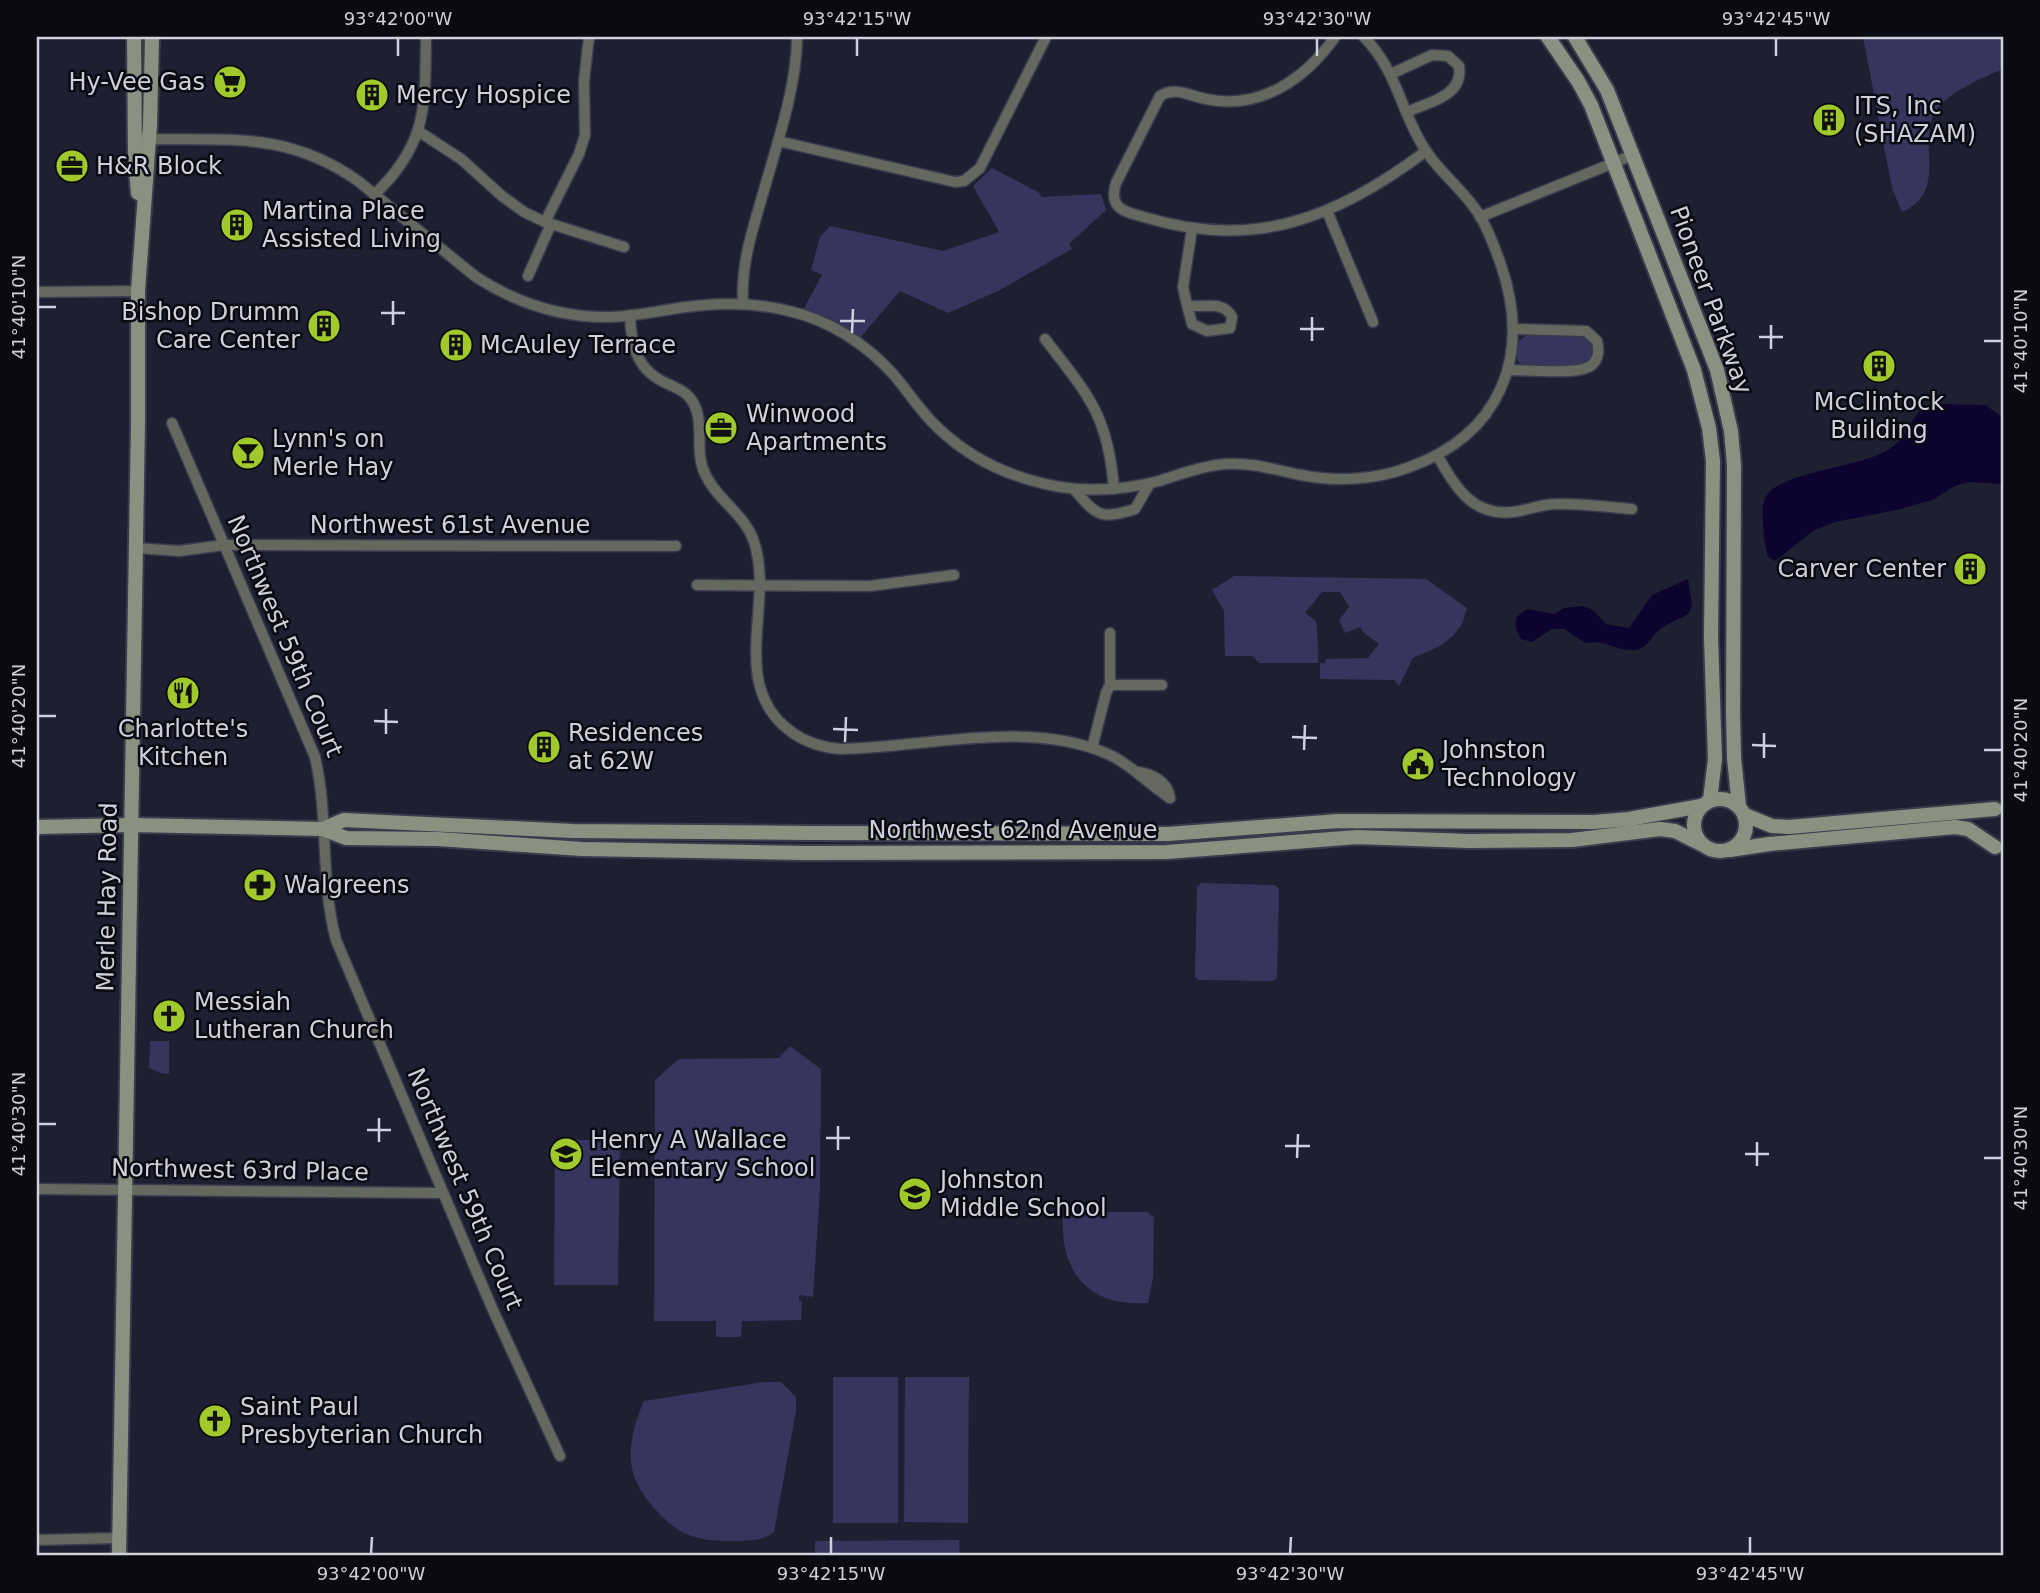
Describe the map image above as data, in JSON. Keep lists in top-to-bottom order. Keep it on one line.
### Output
{"streets":{"street":["Pioneer Parkway","Northwest 61st Avenue","Northwest 59th Court","Northwest 62nd Avenue","Merle Hay Road","Northwest 63rd Place"]},"crossings":[["Pioneer Parkway","Northwest 62nd Avenue"],["Northwest 61st Avenue","Northwest 59th Court"],["Northwest 61st Avenue","Merle Hay Road"],["Northwest 59th Court","Northwest 62nd Avenue"],["Northwest 59th Court","Northwest 63rd Place"],["Northwest 62nd Avenue","Merle Hay Road"],["Merle Hay Road","Northwest 63rd Place"]],"places":{"supermarket":["Hy-Vee Gas"],"building":["Mercy Hospice","ITS, Inc (SHAZAM)","Martina Place Assisted Living","Bishop Drumm Care Center","McAuley Terrace","McClintock Building","Carver Center","Residences at 62W"],"office":["H&R Block","Winwood Apartments"],"bar":["Lynn's on Merle Hay"],"restaurant":["Charlotte's Kitchen"],"public building":["Johnston Technology"],"pharmacy":["Walgreens"],"church":["Messiah Lutheran Church","Saint Paul Presbyterian Church"],"school or university":["Henry A Wallace Elementary School","Johnston Middle School"]},"coordinates":["93°42'00\"W","93°42'15\"W","93°42'30\"W","93°42'45\"W","41°40'10\"N","41°40'20\"N","41°40'30\"N"]}
